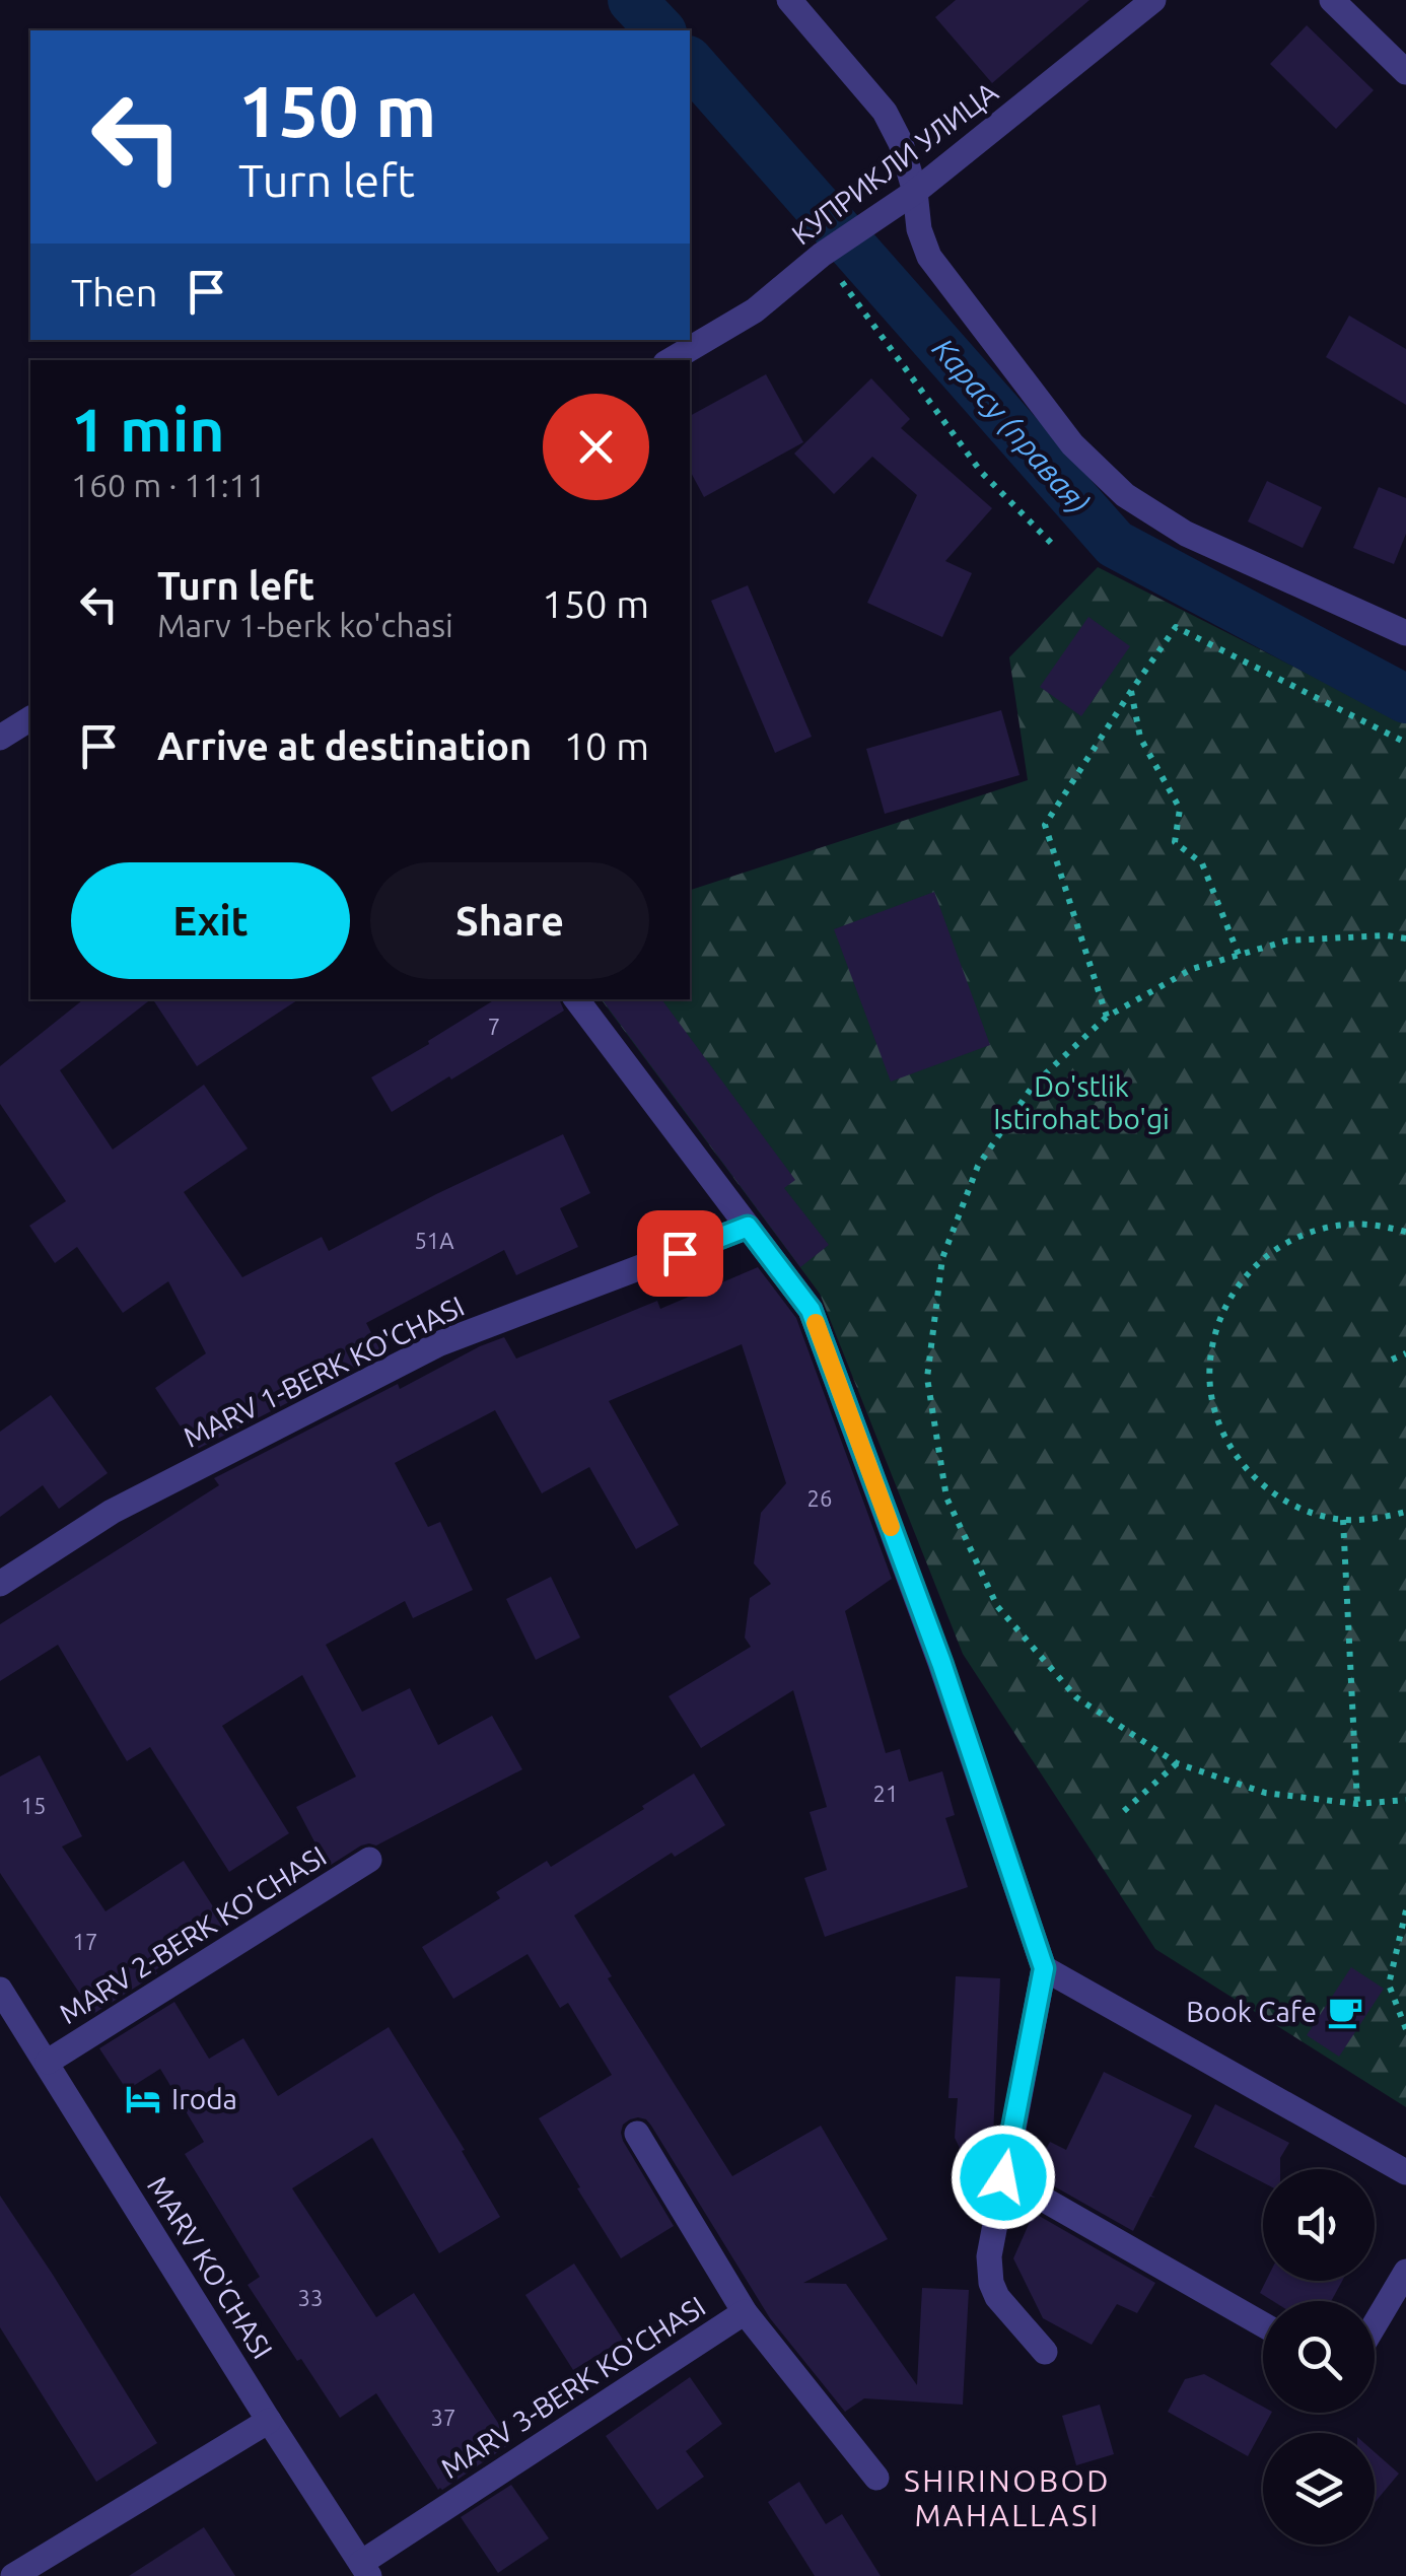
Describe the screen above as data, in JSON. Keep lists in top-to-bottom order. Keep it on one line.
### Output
{"streets":{"street":["КУПРИКЛИ УЛИЦА","MARV 1-BERK KO'CHASI","MARV 2-BERK KO'CHASI","MARV KO'CHASI","MARV 3-BERK KO'CHASI"]},"crossings":[["MARV 2-BERK KO'CHASI","MARV KO'CHASI"],["MARV KO'CHASI","MARV 3-BERK KO'CHASI"]],"districts":["SHIRINOBOD MAHALLASI"],"water":["Карасу (правая)"],"parks":["Do'stlik Istirohat bo'gi"],"places":{"cafe":["Book Cafe"],"hotel":["Iroda"]},"house_numbers":["7","51А","26","21","15","17","33","37"],"page":{"turn":["150 m","Turn left"],"then":"Then","heading":["1 min","160 m · 11:11"],"list":[{"name":"Turn left","note":"Marv 1-berk ko'chasi","value":"150 m"},{"name":"Arrive at destination","value":"10 m"}],"buttons":["Exit","Share"]}}
